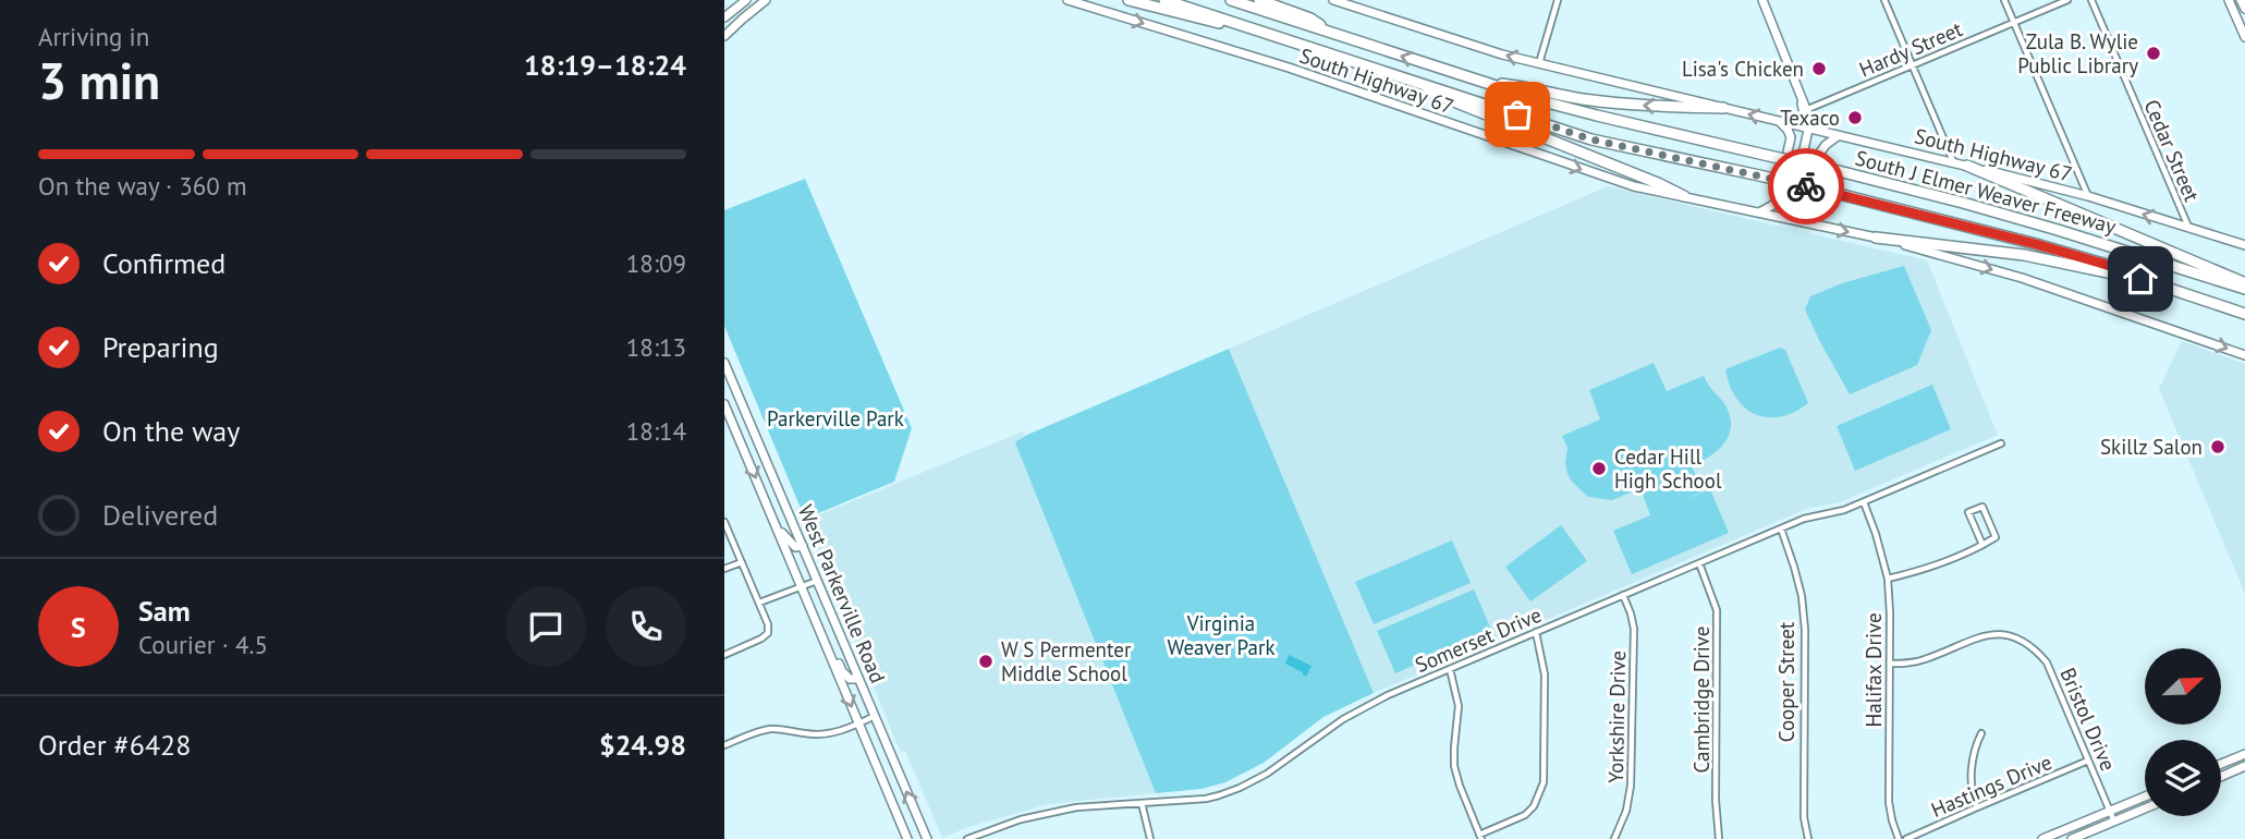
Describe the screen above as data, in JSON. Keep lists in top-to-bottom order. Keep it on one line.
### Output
{"streets":{"highway":["South J Elmer Weaver Freeway"],"main road":["South Highway 67","West Parkerville Road"],"street":["Hardy Street","Cedar Street","Somerset Drive","Halifax Drive","Cooper Street","Cambridge Drive","Yorkshire Drive","Bristol Drive","Hastings Drive"]},"crossings":[["South Highway 67","Cedar Street"],["Somerset Drive","Halifax Drive"],["Somerset Drive","Cooper Street"],["Somerset Drive","Cambridge Drive"],["Somerset Drive","Yorkshire Drive"],["Halifax Drive","Bristol Drive"],["Bristol Drive","Hastings Drive"]],"parks":["Parkerville Park","Virginia Weaver Park"],"places":["Zula B. Wylie Public Library","Lisa's Chicken","Texaco","Skillz Salon","Cedar Hill High School","W S Permenter Middle School"],"north":"top right","page":{"heading":["3 min","Arriving in","18:19–18:24"],"panel":["Sam","Courier · 4.5","Order #6428","$24.98"],"bar":"On the way · 360 m","list":[["Confirmed","18:09"],["Preparing","18:13"],["On the way","18:14"],"Delivered"],"round":"S"}}
